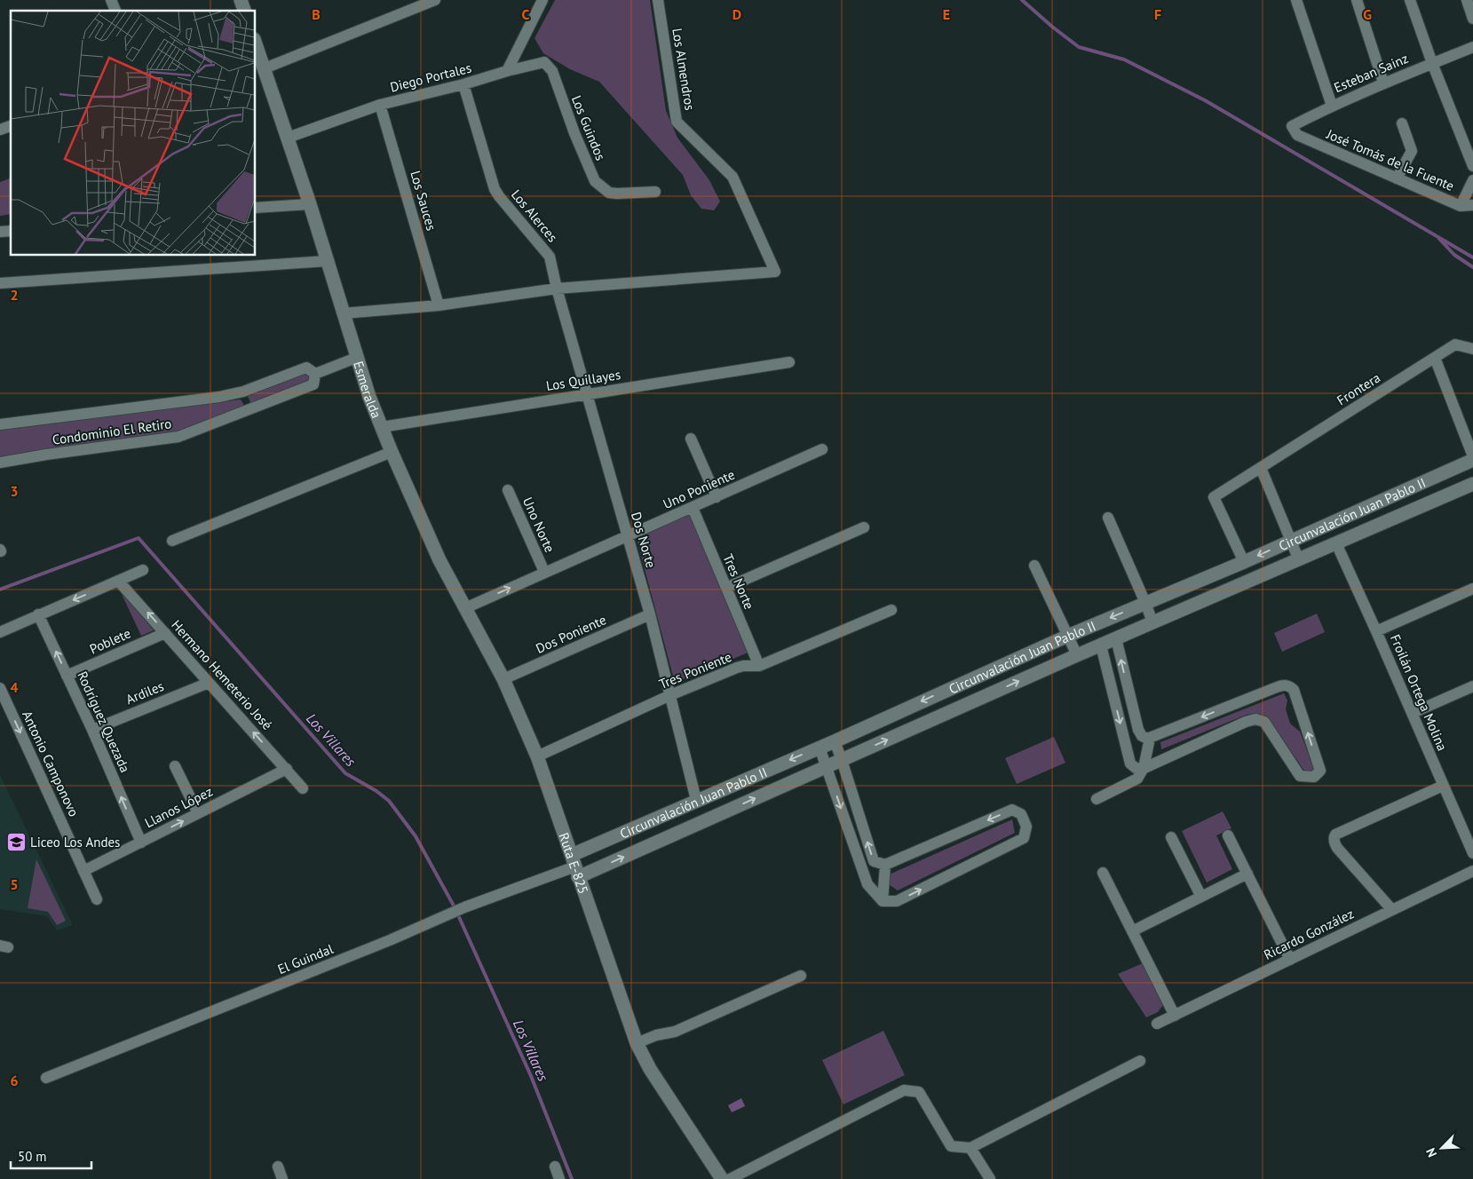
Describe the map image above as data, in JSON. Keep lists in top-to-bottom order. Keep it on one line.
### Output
{"streets":{"street":["Los Almendros","Esteban Sainz","Diego Portales","Los Guindos","José Tomás de la Fuente","Los Sauces","Los Alerces","Los Quillayes","Esmeralda","Frontera","Condominio El Retiro","Uno Poniente","Circunvalación Juan Pablo II","Uno Norte","Dos Norte","Tres Norte","Dos Poniente","Poblete","Tres Poniente","Hermano Hemeterio José","Ardiles","Froilán Ortega Molina","Rodríguez Quezada","Antonio Camponovo","Llanos López","Ruta E-825","Ricardo González","El Guindal"]},"crossings":[["Los Almendros","Los Alerces"],["Los Almendros","Dos Norte"],["Esteban Sainz","José Tomás de la Fuente"],["Diego Portales","Los Guindos"],["Diego Portales","Los Sauces"],["Diego Portales","Los Alerces"],["Diego Portales","Esmeralda"],["Los Alerces","Dos Norte"],["Los Quillayes","Esmeralda"],["Los Quillayes","Dos Norte"],["Esmeralda","Condominio El Retiro"],["Esmeralda","Uno Poniente"],["Esmeralda","Dos Poniente"],["Esmeralda","Ruta E-825"],["Frontera","Circunvalación Juan Pablo II"],["Uno Poniente","Uno Norte"],["Uno Poniente","Dos Norte"],["Uno Poniente","Tres Norte"],["Circunvalación Juan Pablo II","Dos Norte"],["Circunvalación Juan Pablo II","Froilán Ortega Molina"],["Circunvalación Juan Pablo II","Ruta E-825"],["Circunvalación Juan Pablo II","El Guindal"],["Dos Norte","Dos Poniente"],["Dos Norte","Tres Poniente"],["Tres Norte","Tres Poniente"],["Poblete","Hermano Hemeterio José"],["Poblete","Rodríguez Quezada"],["Tres Poniente","Ruta E-825"],["Hermano Hemeterio José","Ardiles"],["Hermano Hemeterio José","Llanos López"],["Ardiles","Rodríguez Quezada"],["Rodríguez Quezada","Llanos López"],["Antonio Camponovo","Llanos López"],["Ruta E-825","El Guindal"]],"one_way":["Hermano Hemeterio José","Rodríguez Quezada","Antonio Camponovo"],"water":["Los Villares"],"places":{"school or university":["Liceo Los Andes"]},"scale_bar":"50 m","north":"bottom left","grid":{"columns":["B","C","D","E","F","G"],"rows":["2","3","4","5","6"]}}
